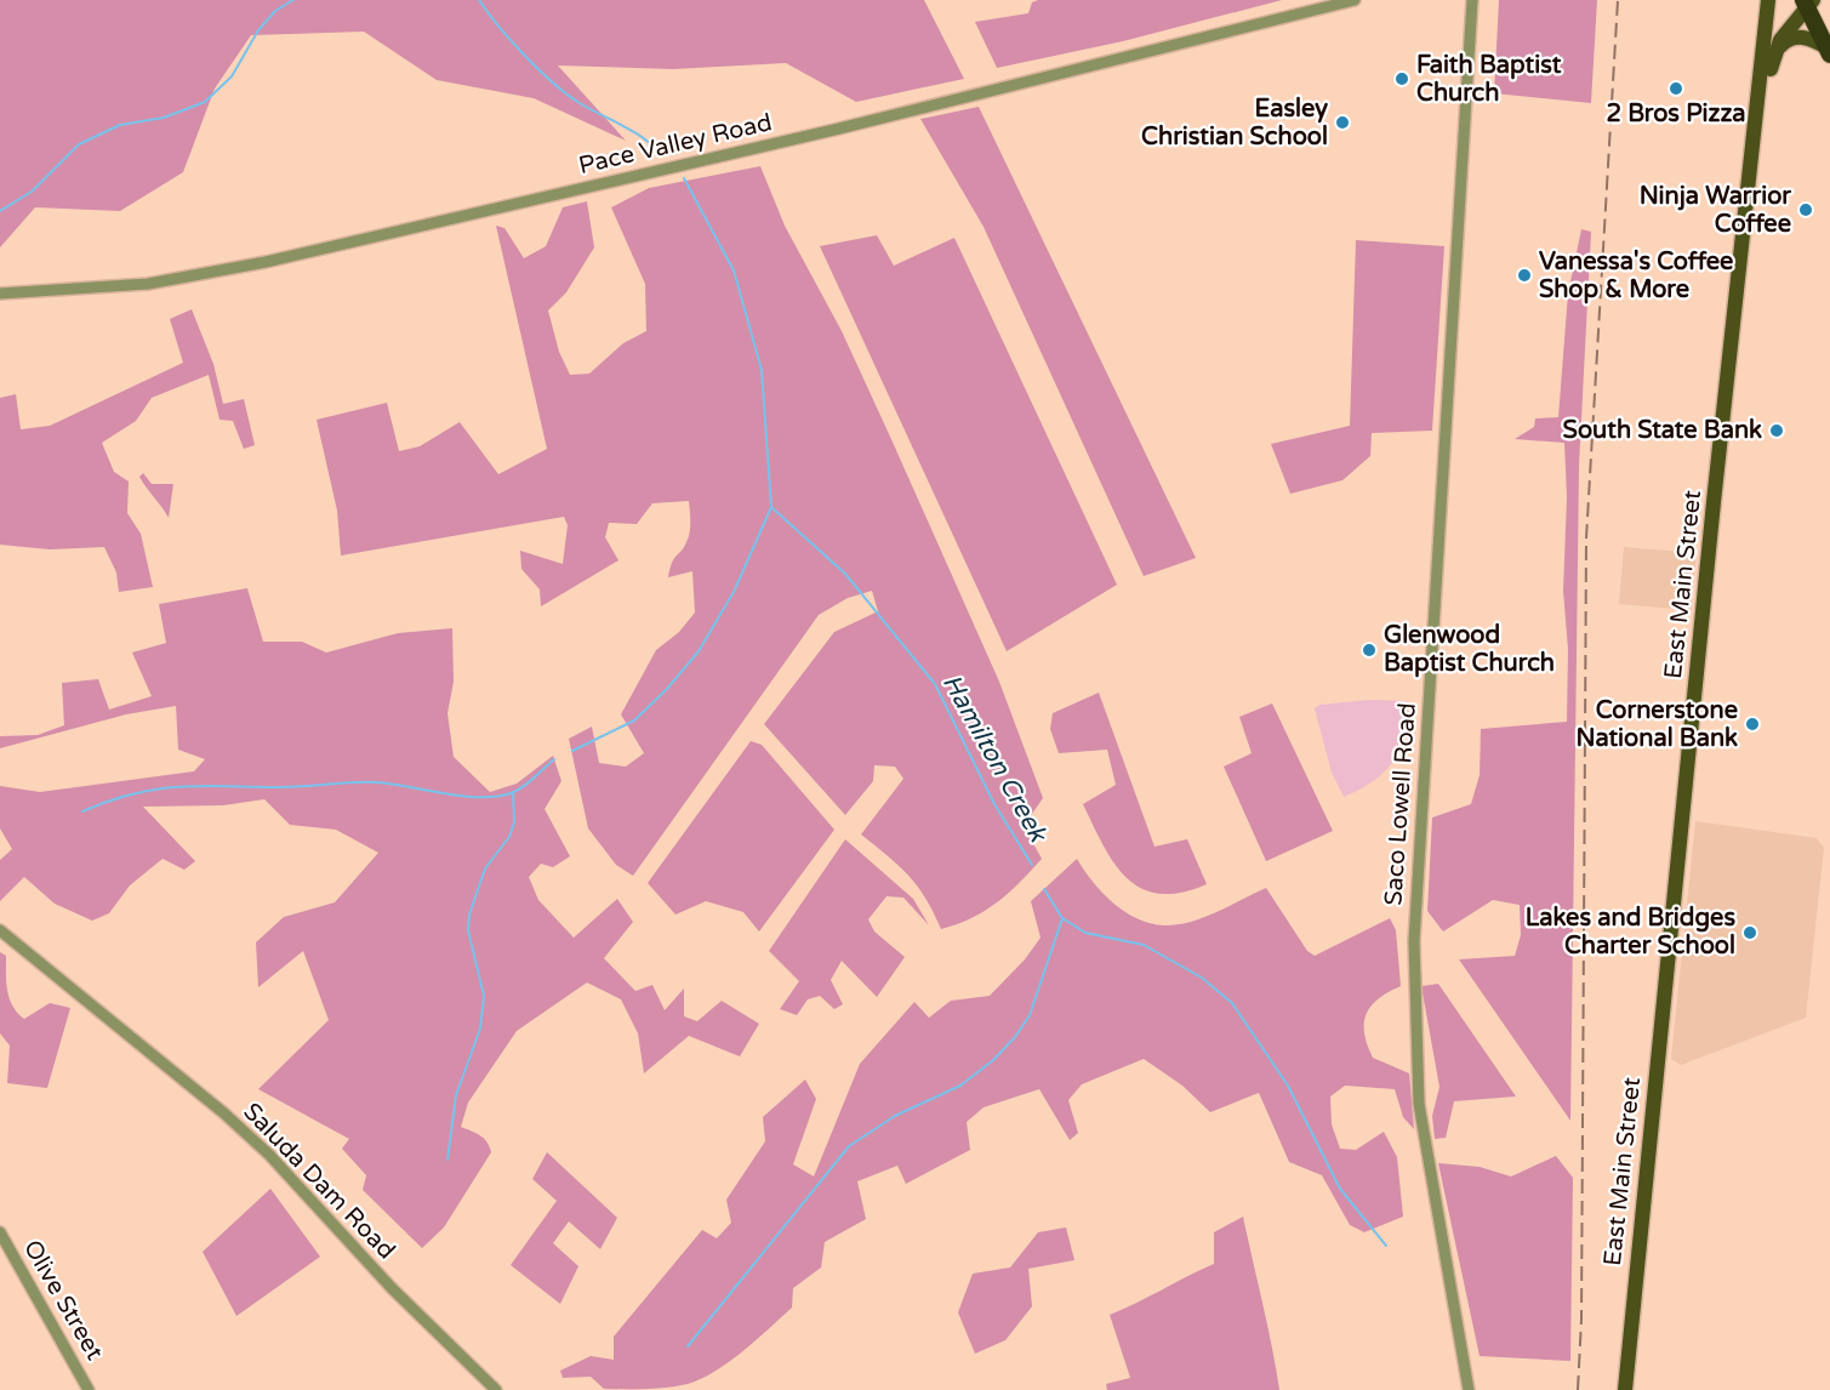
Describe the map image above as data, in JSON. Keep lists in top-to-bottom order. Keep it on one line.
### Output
{"streets":{"main road":["East Main Street"],"street":["Pace Valley Road","Saco Lowell Road","Saluda Dam Road","Olive Street"]},"water":["Hamilton Creek"],"places":["Faith Baptist Church","2 Bros Pizza","Easley Christian School","Ninja Warrior Coffee","Vanessa's Coffee Shop & More","South State Bank","Glenwood Baptist Church","Cornerstone National Bank","Lakes and Bridges Charter School"]}
